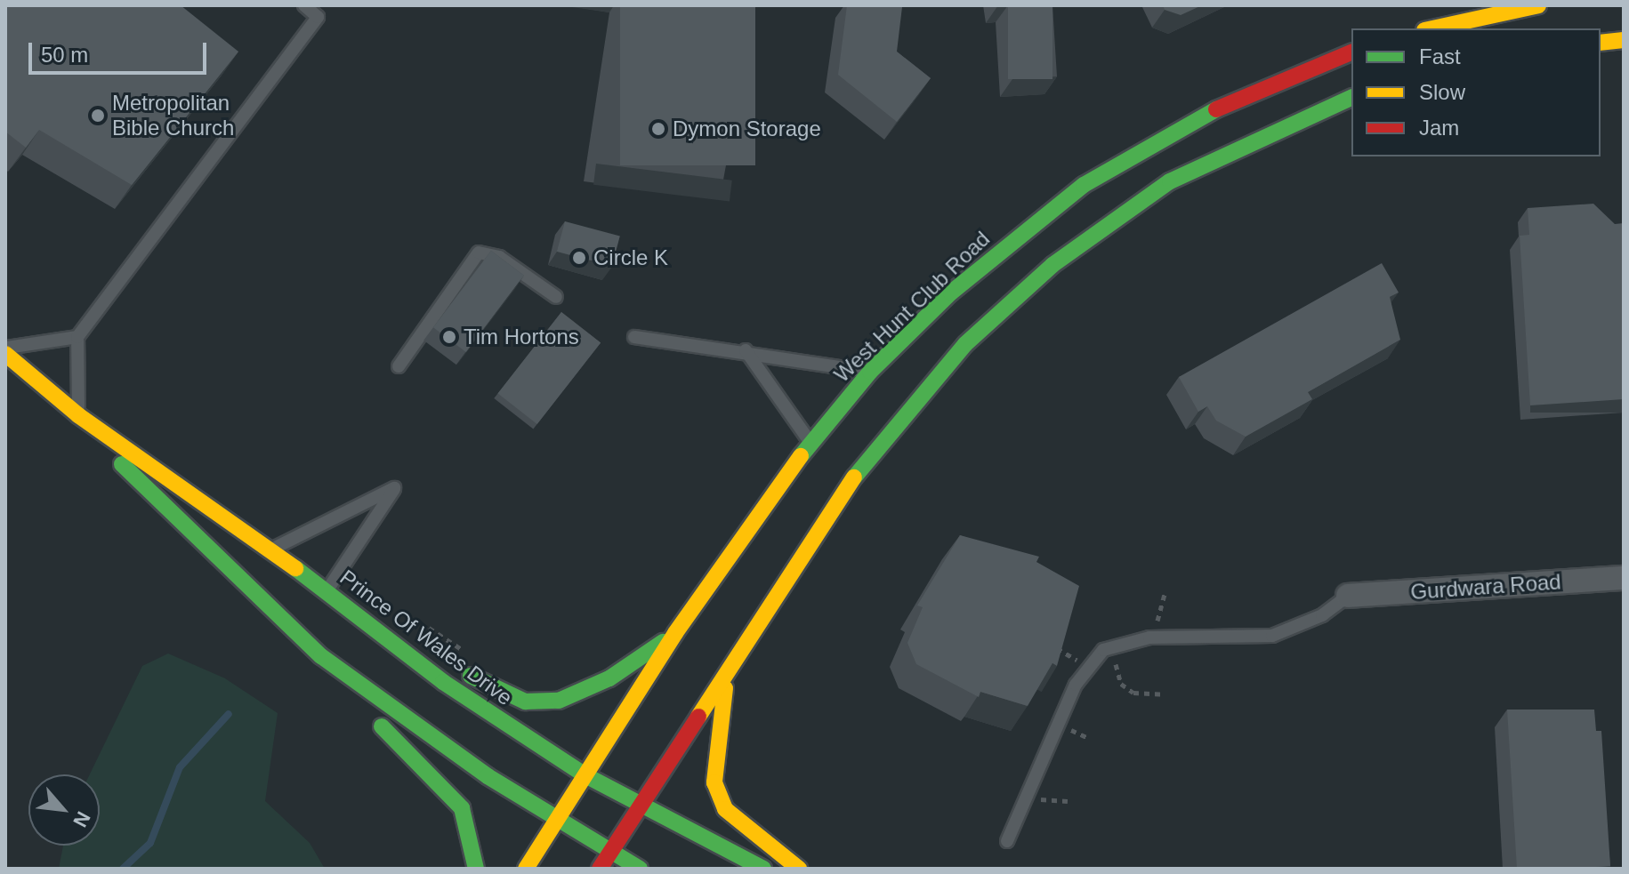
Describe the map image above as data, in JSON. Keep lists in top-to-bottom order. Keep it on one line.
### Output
{"streets":{"main road":["West Hunt Club Road","Prince Of Wales Drive"],"street":["Gurdwara Road"]},"crossings":[["West Hunt Club Road","Prince Of Wales Drive"]],"places":["Metropolitan Bible Church","Dymon Storage","Circle K","Tim Hortons"],"legend":["Fast","Slow","Jam"],"scale_bar":"50 m","north":"bottom right"}
